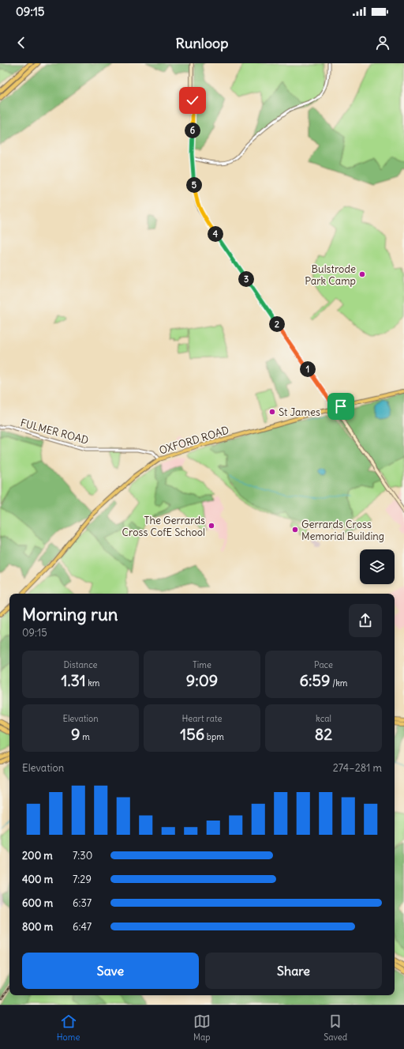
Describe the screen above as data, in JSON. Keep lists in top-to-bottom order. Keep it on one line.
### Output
{"streets":{"main road":["OXFORD ROAD"],"street":["FULMER ROAD"]},"crossings":[["FULMER ROAD","OXFORD ROAD"]],"places":["Bulstrode Park Camp","St James","The Gerrards Cross CofE School","Gerrards Cross Memorial Building"],"page":{"status":"09:15","header":"Runloop","pins":["6","5","4","3","2","1"],"heading":["Morning run","09:15"],"stats":[["Distance","1.31 km"],["Time","9:09"],["Pace","6:59 /km"],["Elevation","9 m"],["Heart rate","156 bpm"],["kcal","82"]],"chart":["Elevation","274–281 m"],"list":[{"name":"200 m","note":"7:30"},{"name":"400 m","note":"7:29"},{"name":"600 m","note":"6:37"},{"name":"800 m","note":"6:47"}],"buttons":["Save","Share"],"tabs":["Home","Map","Saved"]}}
